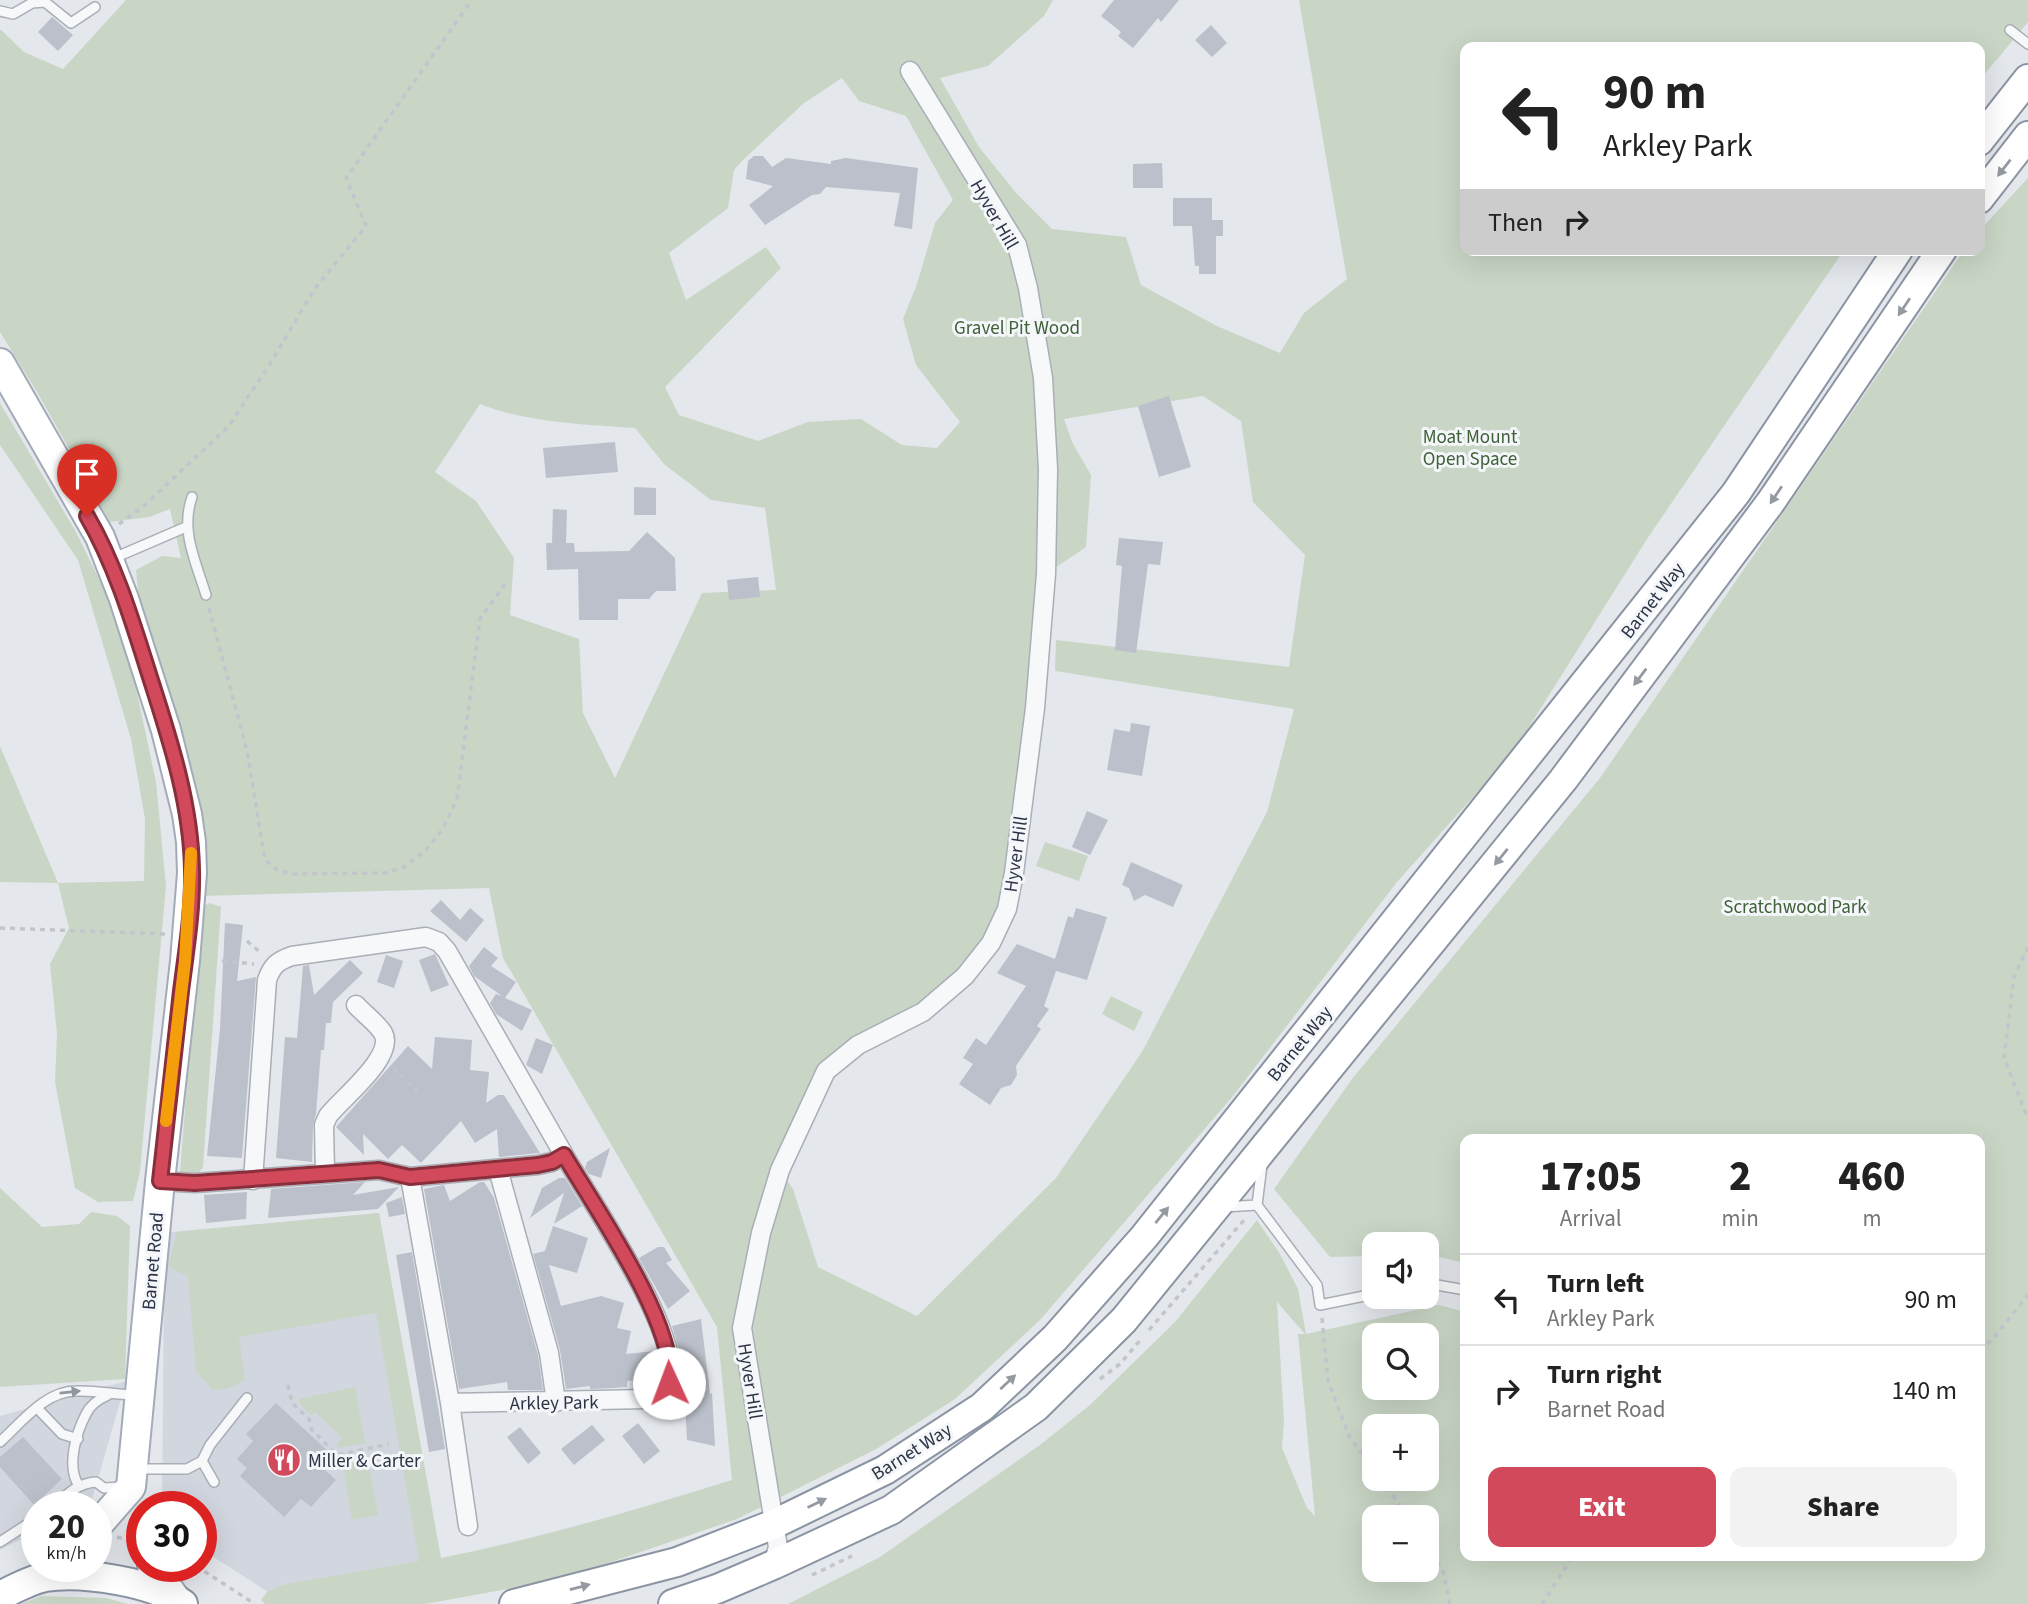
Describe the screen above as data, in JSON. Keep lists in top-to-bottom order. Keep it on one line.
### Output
{"streets":{"main road":["Barnet Way","Barnet Road"],"street":["Hyver Hill","Arkley Park"]},"crossings":[["Hyver Hill","Barnet Way"]],"parks":["Gravel Pit Wood","Moat Mount Open Space","Scratchwood Park"],"places":{"restaurant":["Miller & Carter"]},"page":{"turn":["90 m","Arkley Park"],"then":"Then","eta":["17:05","Arrival","2","min","460","m"],"map_buttons":["+","−"],"list":[{"name":"Turn left","note":"Arkley Park","value":"90 m"},{"name":"Turn right","note":"Barnet Road","value":"140 m"}],"buttons":["Exit","Share"],"speed":"20 km/h","limit":"30"}}
